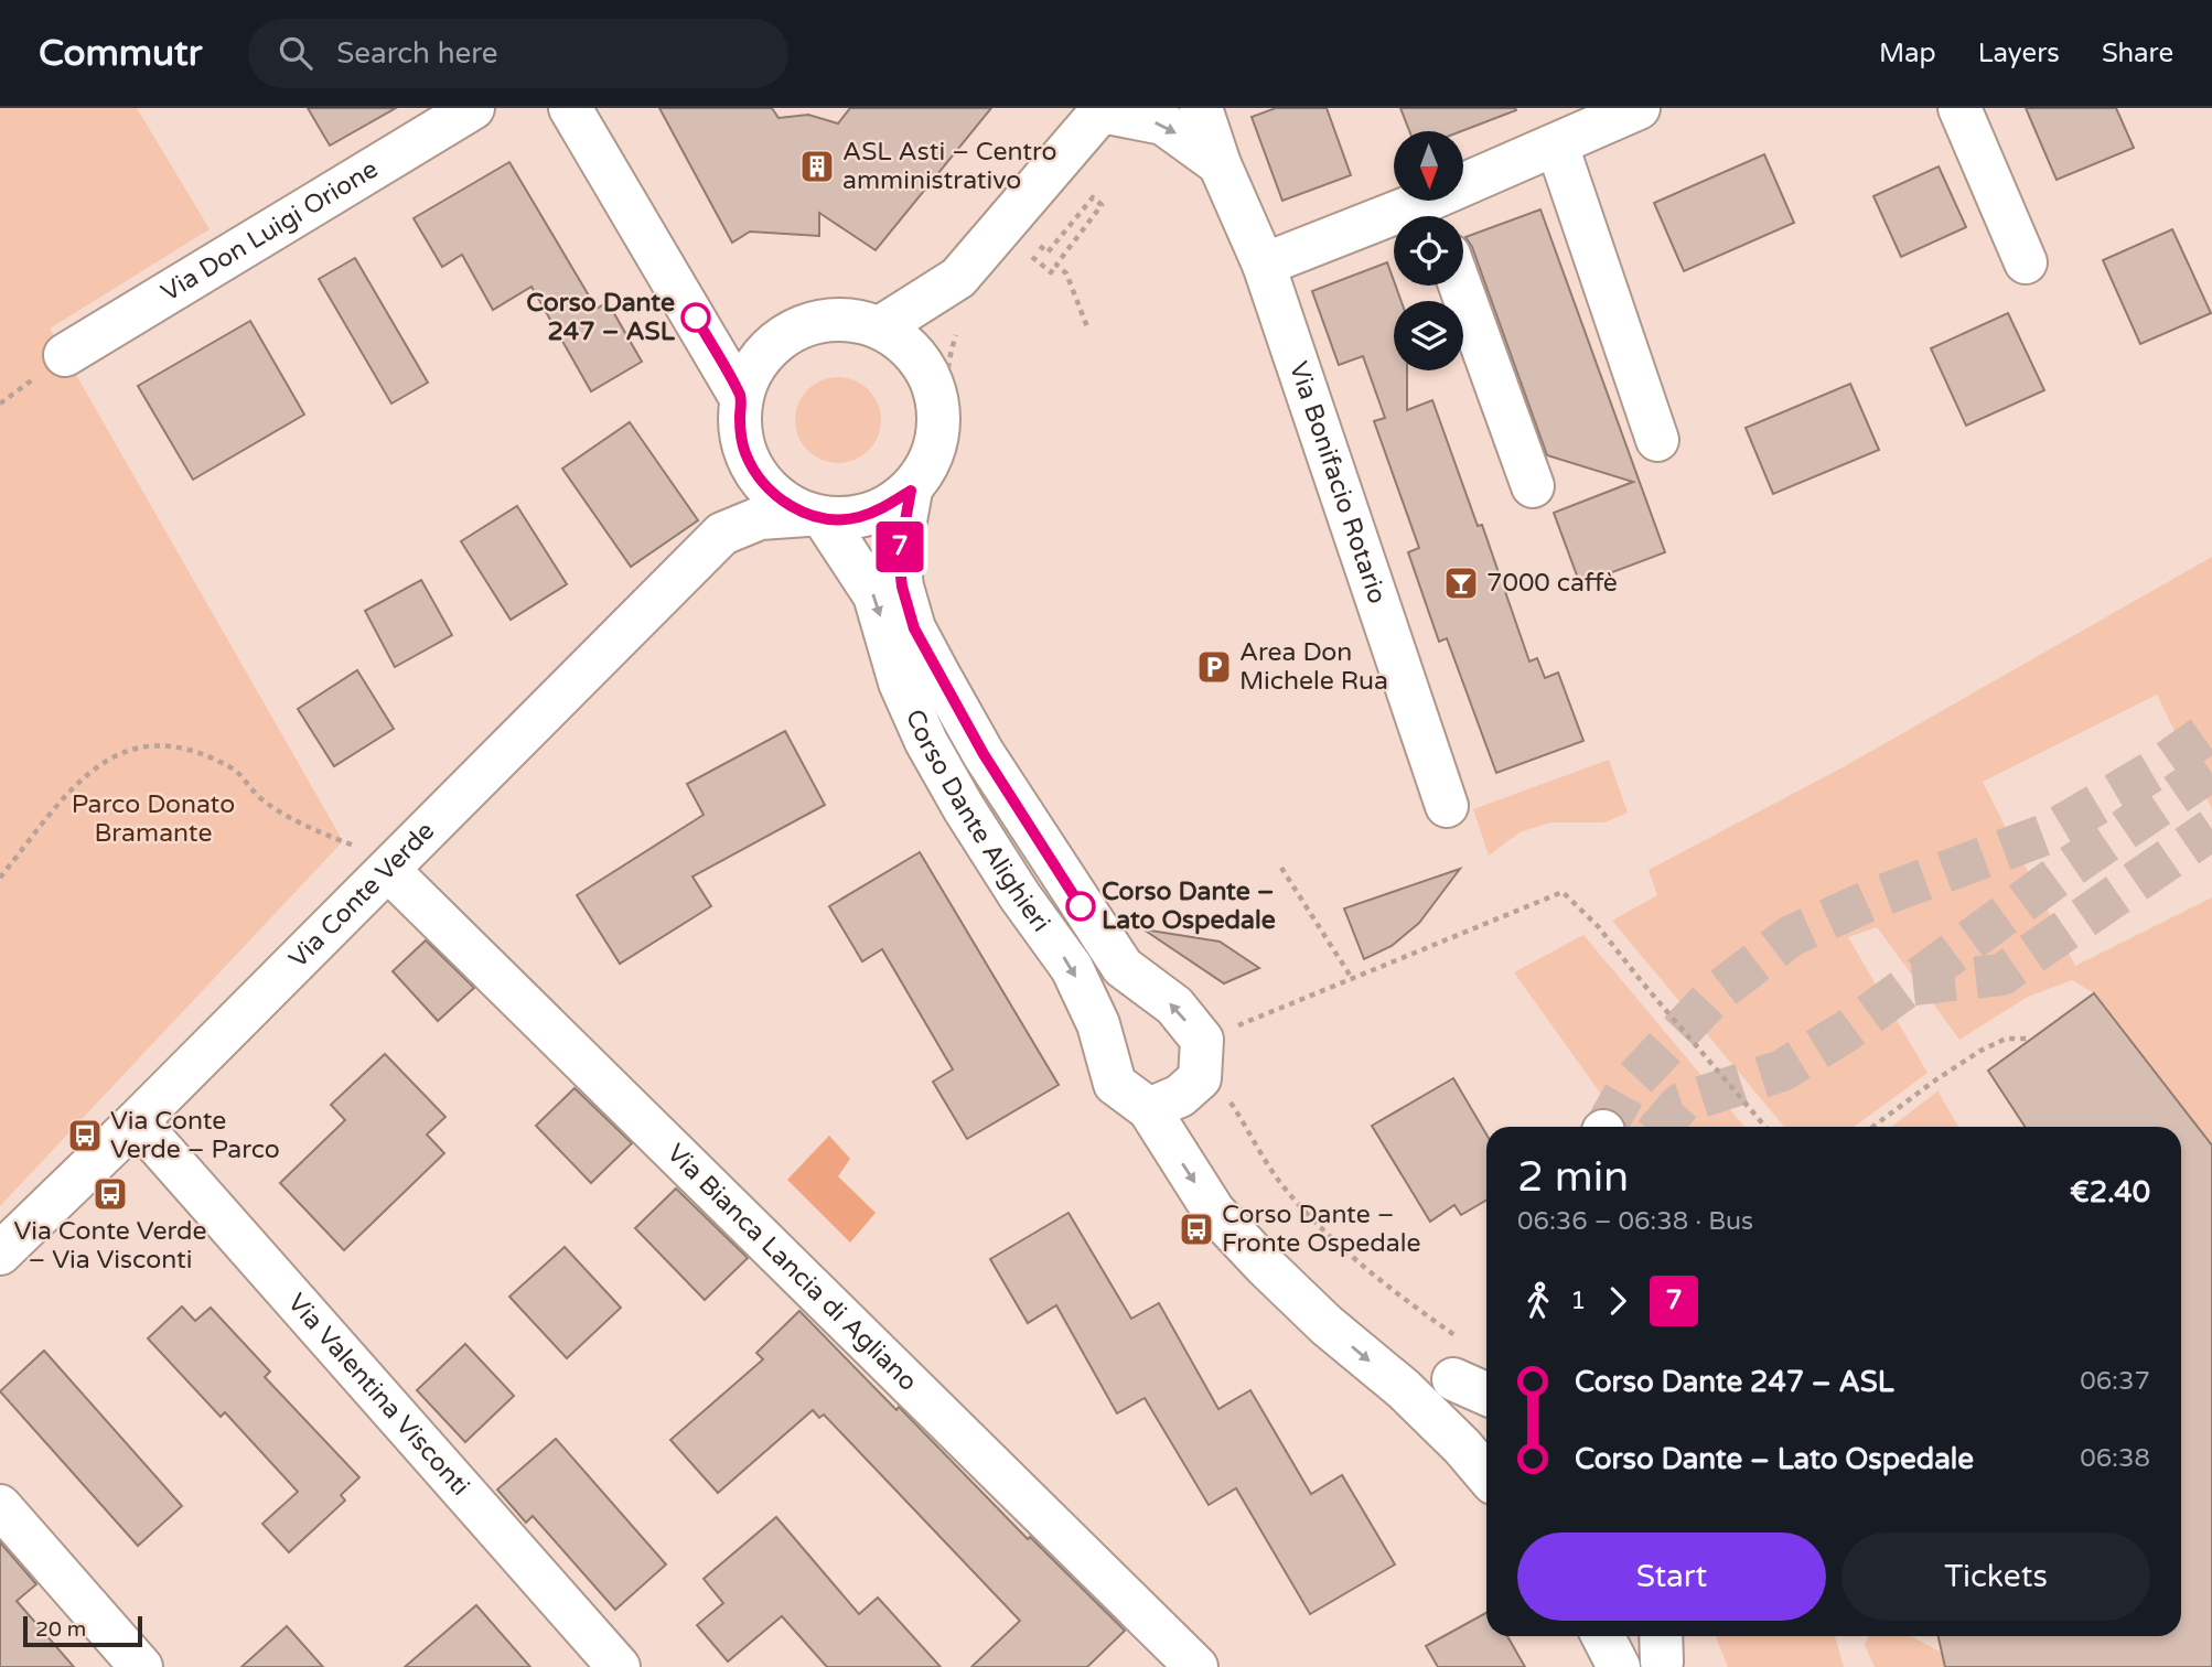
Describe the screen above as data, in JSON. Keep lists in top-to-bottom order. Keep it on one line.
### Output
{"streets":{"street":["Via Don Luigi Orione","Via Bonifacio Rotario","Corso Dante Alighieri","Via Conte Verde","Via Bianca Lancia di Agliano","Via Valentina Visconti"]},"crossings":[["Corso Dante Alighieri","Via Conte Verde"],["Via Conte Verde","Via Bianca Lancia di Agliano"],["Via Conte Verde","Via Valentina Visconti"]],"parks":["Parco Donato Bramante"],"places":{"building":["ASL Asti – Centro amministrativo"],"other":["Corso Dante 247 – ASL","Corso Dante – Lato Ospedale"],"bar":["7000 caffè"],"parking":["Area Don Michele Rua"],"bus stop":["Via Conte Verde – Parco","Via Conte Verde – Via Visconti","Corso Dante – Fronte Ospedale"]},"lines":["bus line 7"],"scale_bar":"20 m","north":"bottom","page":{"header":"Commutr","search":"Search here","nav":["Map","Layers","Share"],"on_map":"7","heading":["2 min","06:36 – 06:38 · Bus","€2.40"],"legs":["1","7"],"list":[{"name":"Corso Dante 247 – ASL","value":"06:37"},{"name":"Corso Dante – Lato Ospedale","value":"06:38"}],"buttons":["Start","Tickets"],"scale":"20 m"}}
